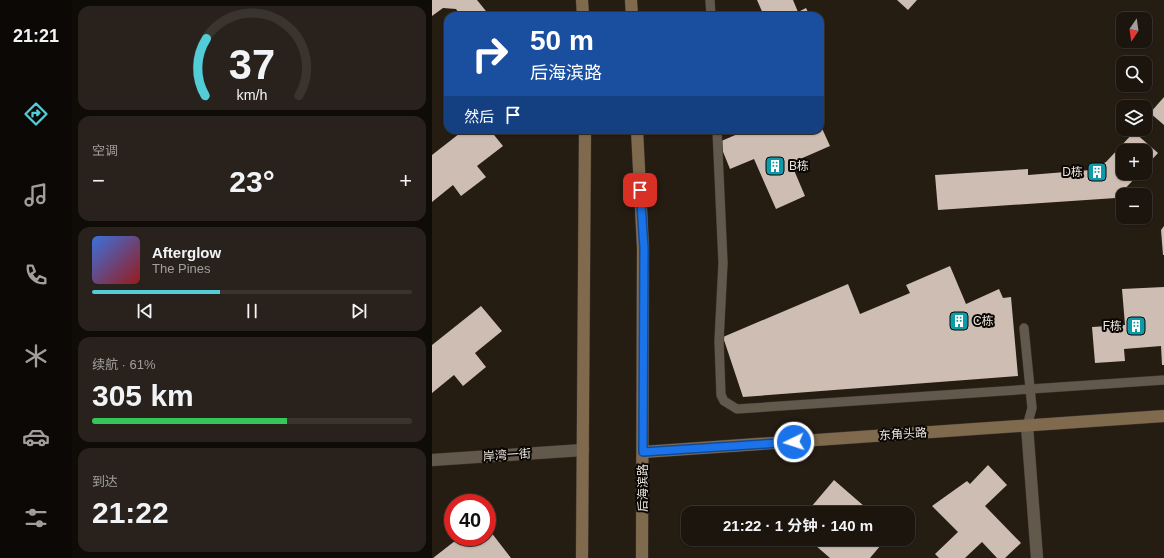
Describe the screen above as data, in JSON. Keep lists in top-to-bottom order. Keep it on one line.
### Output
{"streets":{"main road":["东角头路","后海滨路"],"street":["岸湾一街"]},"crossings":[["东角头路","后海滨路"]],"places":{"building":["B栋","D栋","C栋","F栋"]},"north":"bottom","page":{"tabs":"21:21","map_buttons":["+","−"],"turn":["50 m","后海滨路"],"then":"然后","tile":["空调",["续航 · 61%","305 km"],["到达","21:22"]],"heat":["−","23°","+"],"song":["Afterglow","The Pines"],"limit":"40","trip":"21:22 · 1 分钟 · 140 m","gauge":["37","km/h"]}}
